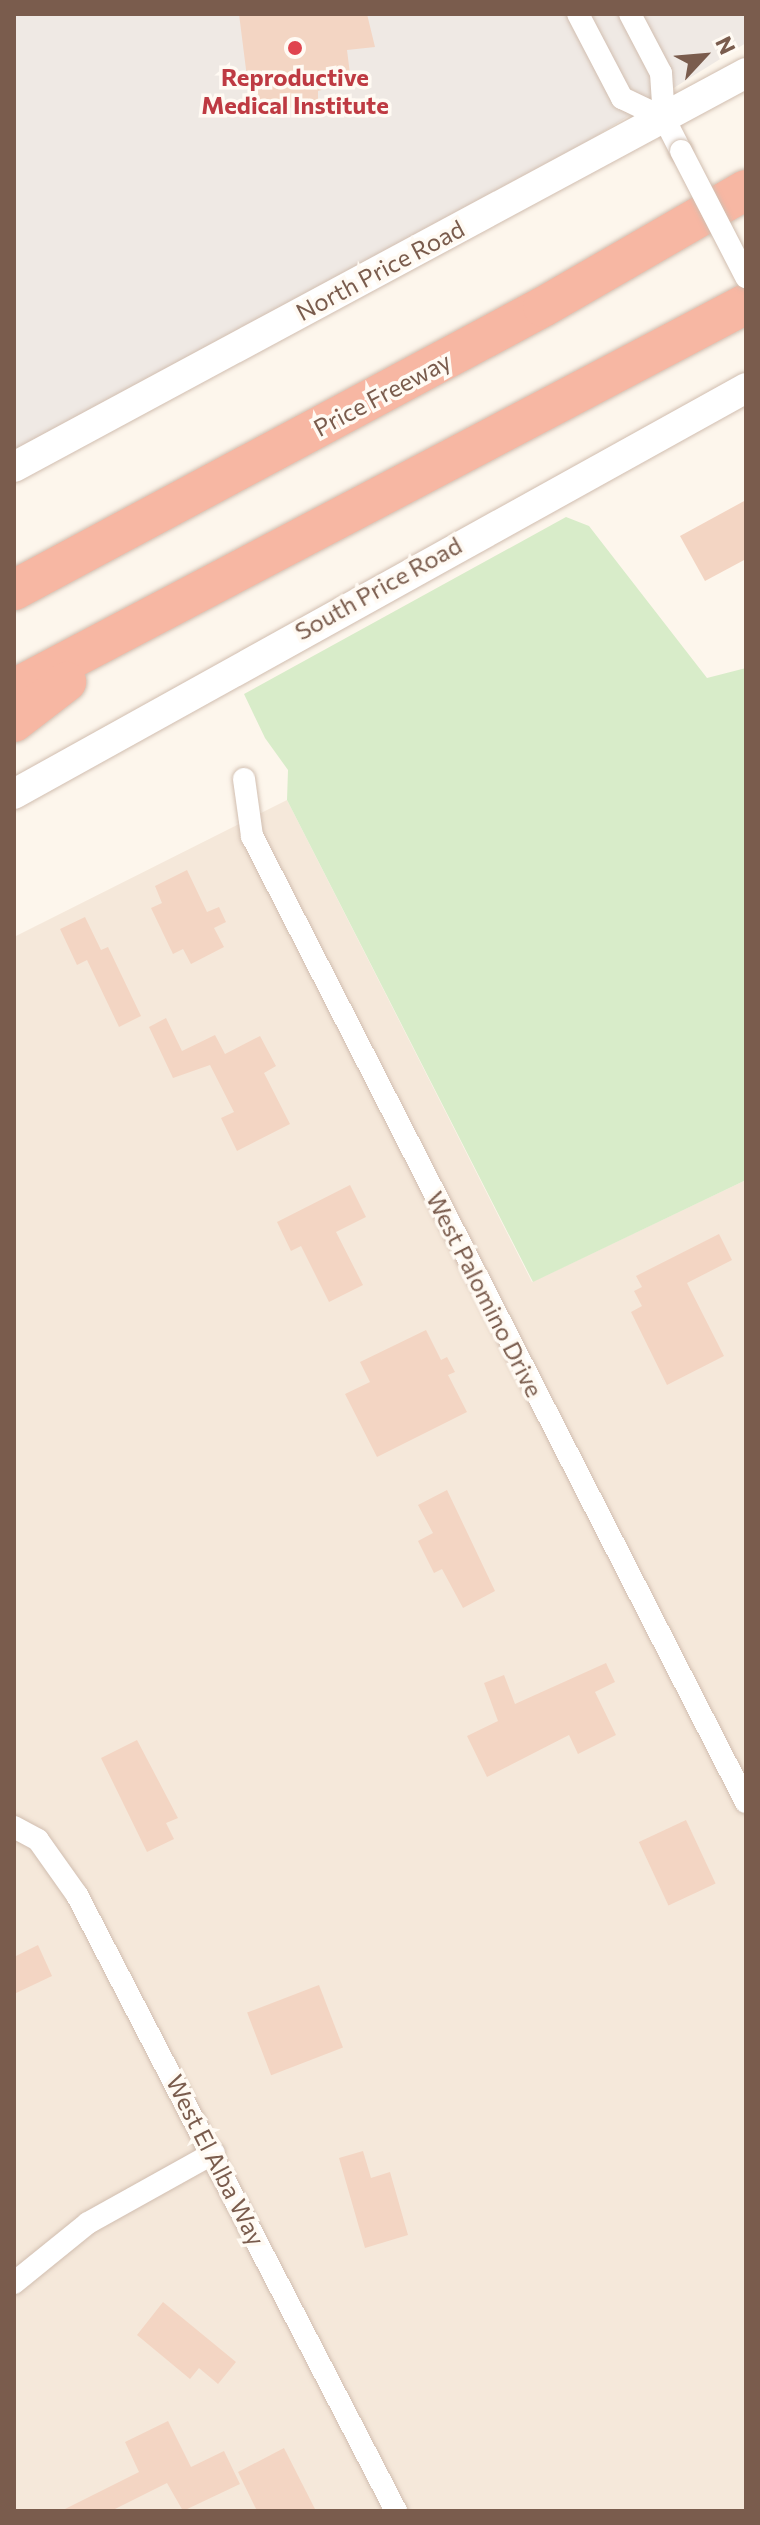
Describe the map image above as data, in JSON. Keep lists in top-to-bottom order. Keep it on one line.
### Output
{"streets":{"highway":["Price Freeway"],"main road":["North Price Road","South Price Road"],"street":["West Palomino Drive","West El Alba Way"]},"places":["Reproductive Medical Institute"],"north":"top right"}
